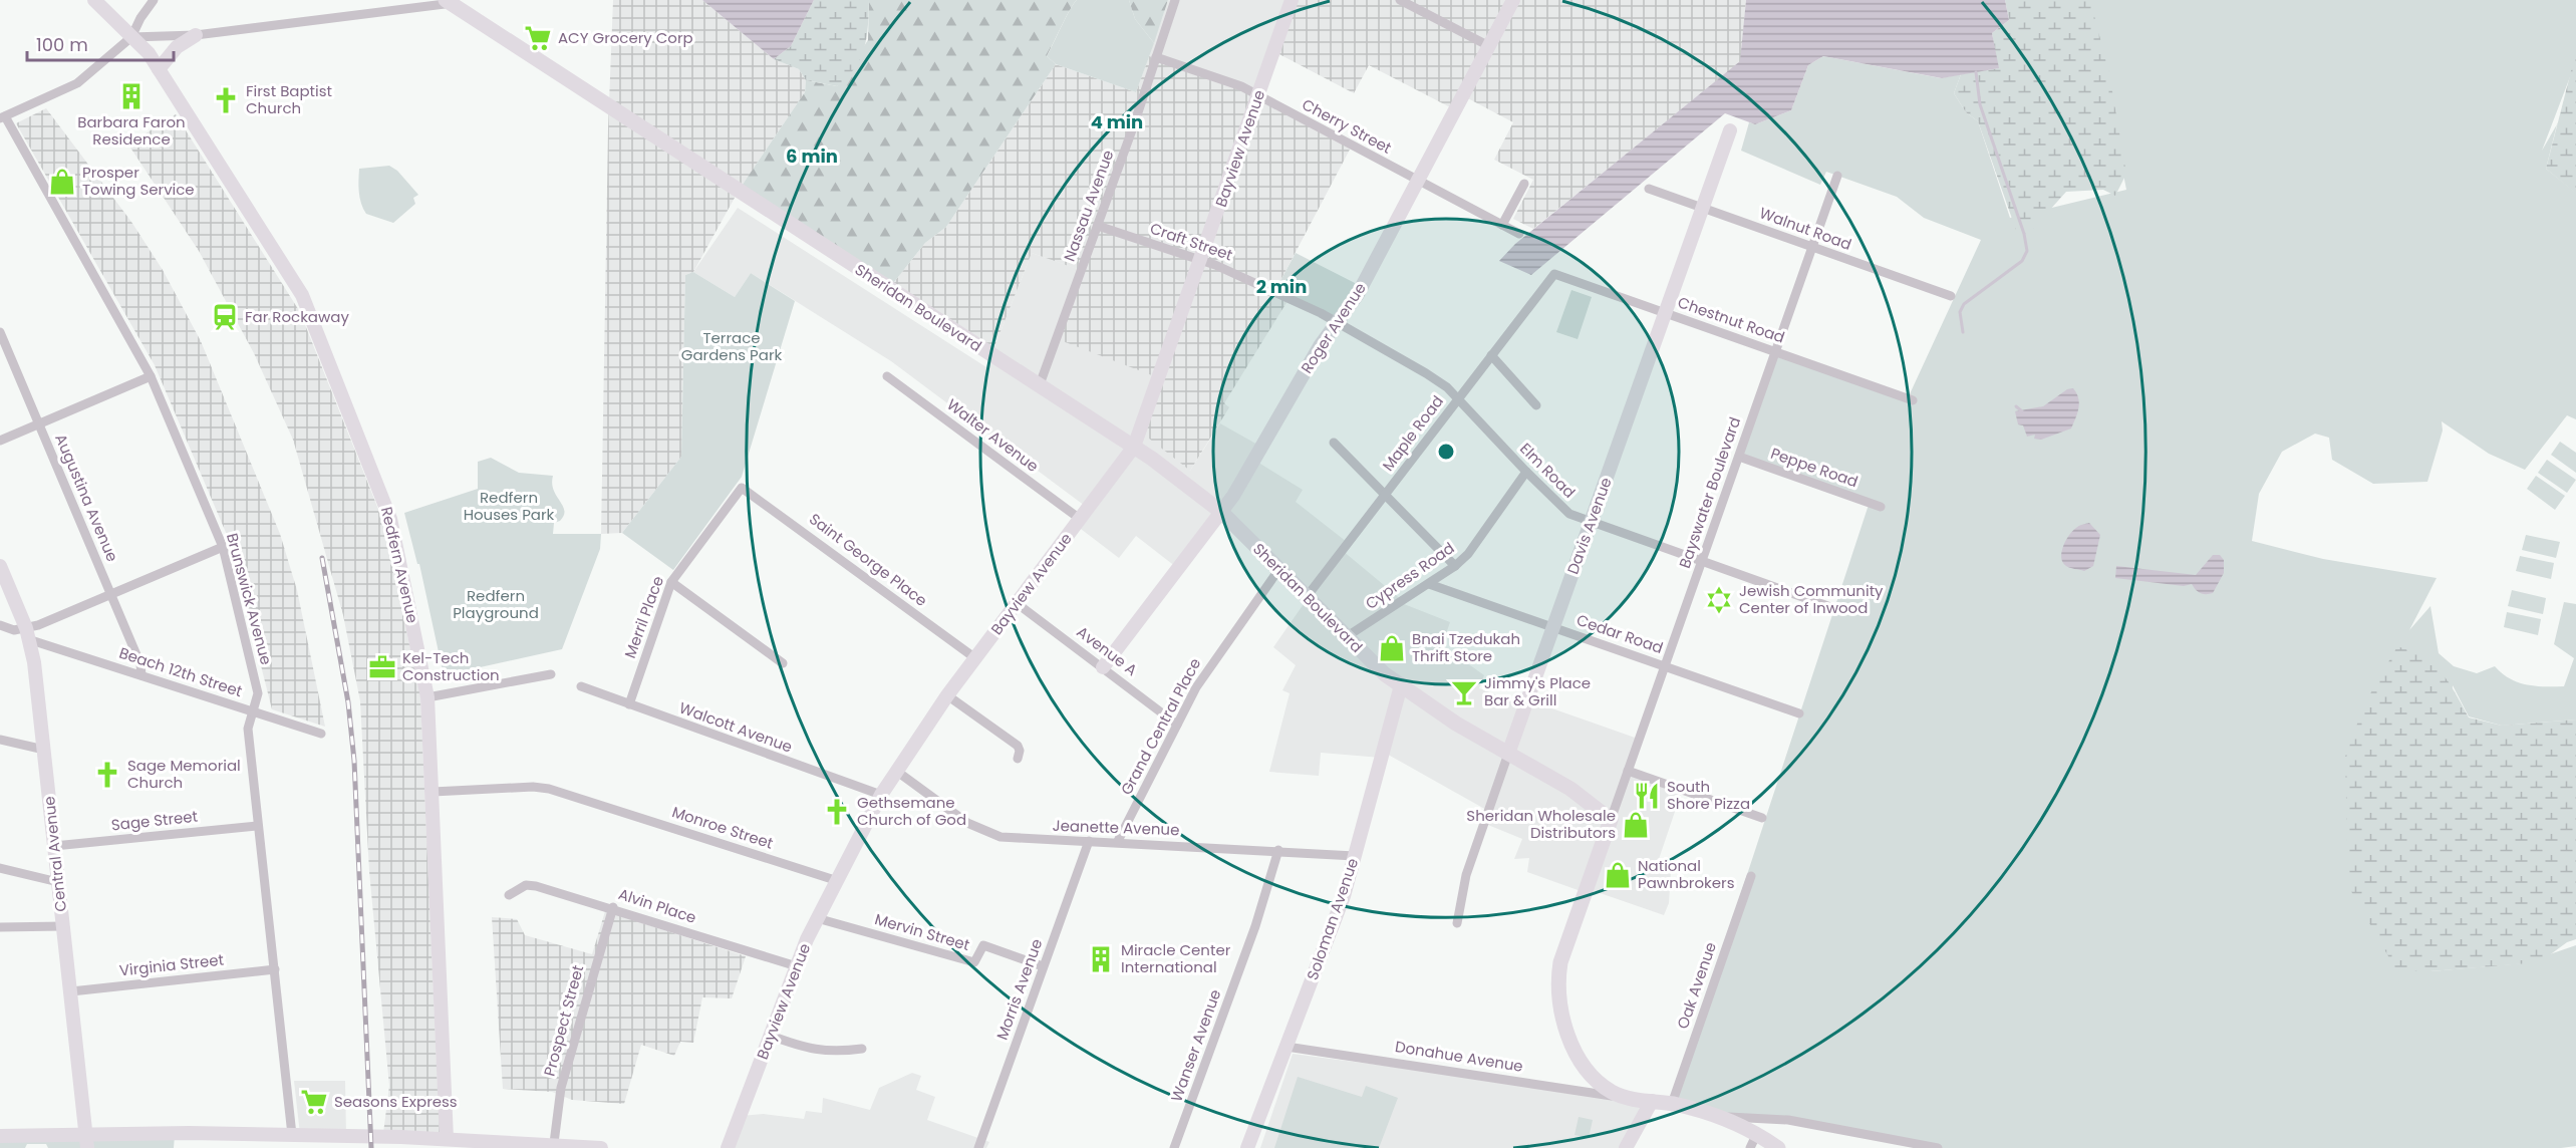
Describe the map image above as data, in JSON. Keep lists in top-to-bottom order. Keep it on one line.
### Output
{"streets":{"main road":["Sheridan Boulevard"],"street":["Cherry Street","Bayview Avenue","Nassau Avenue","Walnut Road","Craft Street","Chestnut Road","Roger Avenue","Maple Road","Walter Avenue","Peppe Road","Elm Road","Bayswater Boulevard","Augustina Avenue","Davis Avenue","Saint George Place","Redfern Avenue","Cypress Road","Brunswick Avenue","Merril Place","Cedar Road","Avenue A","Beach 12th Street","Grand Central Place","Walcott Avenue","Sage Street","Monroe Street","Jeanette Avenue","Central Avenue","Alvin Place","Soloman Avenue","Mervin Street","Virginia Street","Oak Avenue","Morris Avenue","Prospect Street","Wanser Avenue","Donahue Avenue"]},"crossings":[["Cherry Street","Bayview Avenue"],["Cherry Street","Nassau Avenue"],["Cherry Street","Roger Avenue"],["Bayview Avenue","Craft Street"],["Bayview Avenue","Sheridan Boulevard"],["Bayview Avenue","Walter Avenue"],["Bayview Avenue","Saint George Place"],["Bayview Avenue","Avenue A"],["Bayview Avenue","Walcott Avenue"],["Bayview Avenue","Monroe Street"],["Bayview Avenue","Jeanette Avenue"],["Bayview Avenue","Alvin Place"],["Bayview Avenue","Mervin Street"],["Nassau Avenue","Craft Street"],["Nassau Avenue","Sheridan Boulevard"],["Walnut Road","Bayswater Boulevard"],["Walnut Road","Davis Avenue"],["Craft Street","Roger Avenue"],["Craft Street","Elm Road"],["Sheridan Boulevard","Roger Avenue"],["Sheridan Boulevard","Maple Road"],["Sheridan Boulevard","Bayswater Boulevard"],["Sheridan Boulevard","Davis Avenue"],["Sheridan Boulevard","Cypress Road"],["Sheridan Boulevard","Grand Central Place"],["Sheridan Boulevard","Soloman Avenue"],["Chestnut Road","Maple Road"],["Chestnut Road","Bayswater Boulevard"],["Chestnut Road","Davis Avenue"],["Roger Avenue","Elm Road"],["Roger Avenue","Avenue A"],["Maple Road","Elm Road"],["Peppe Road","Bayswater Boulevard"],["Elm Road","Bayswater Boulevard"],["Elm Road","Davis Avenue"],["Elm Road","Cypress Road"],["Bayswater Boulevard","Cedar Road"],["Augustina Avenue","Beach 12th Street"],["Davis Avenue","Cedar Road"],["Saint George Place","Merril Place"],["Redfern Avenue","Monroe Street"],["Cypress Road","Cedar Road"],["Brunswick Avenue","Beach 12th Street"],["Brunswick Avenue","Sage Street"],["Brunswick Avenue","Virginia Street"],["Merril Place","Walcott Avenue"],["Avenue A","Grand Central Place"],["Beach 12th Street","Central Avenue"],["Grand Central Place","Jeanette Avenue"],["Sage Street","Central Avenue"],["Jeanette Avenue","Soloman Avenue"],["Jeanette Avenue","Morris Avenue"],["Jeanette Avenue","Wanser Avenue"],["Central Avenue","Virginia Street"],["Alvin Place","Prospect Street"],["Soloman Avenue","Donahue Avenue"],["Mervin Street","Morris Avenue"]],"parks":["Terrace Gardens Park","Redfern Houses Park","Redfern Playground"],"places":{"supermarket":["ACY Grocery Corp","Seasons Express"],"building":["Barbara Faron Residence","Miracle Center International"],"church":["First Baptist Church","Sage Memorial Church","Gethsemane Church of God"],"shop":["Prosper Towing Service","Bnai Tzedukah Thrift Store","Sheridan Wholesale Distributors","National Pawnbrokers"],"station":["Far Rockaway"],"synagogue":["Jewish Community Center of Inwood"],"office":["Kel-Tech Construction"],"bar":["Jimmy's Place Bar & Grill"],"restaurant":["South Shore Pizza"]},"scale_bar":"100 m","rings":["4 min","6 min","2 min"]}
